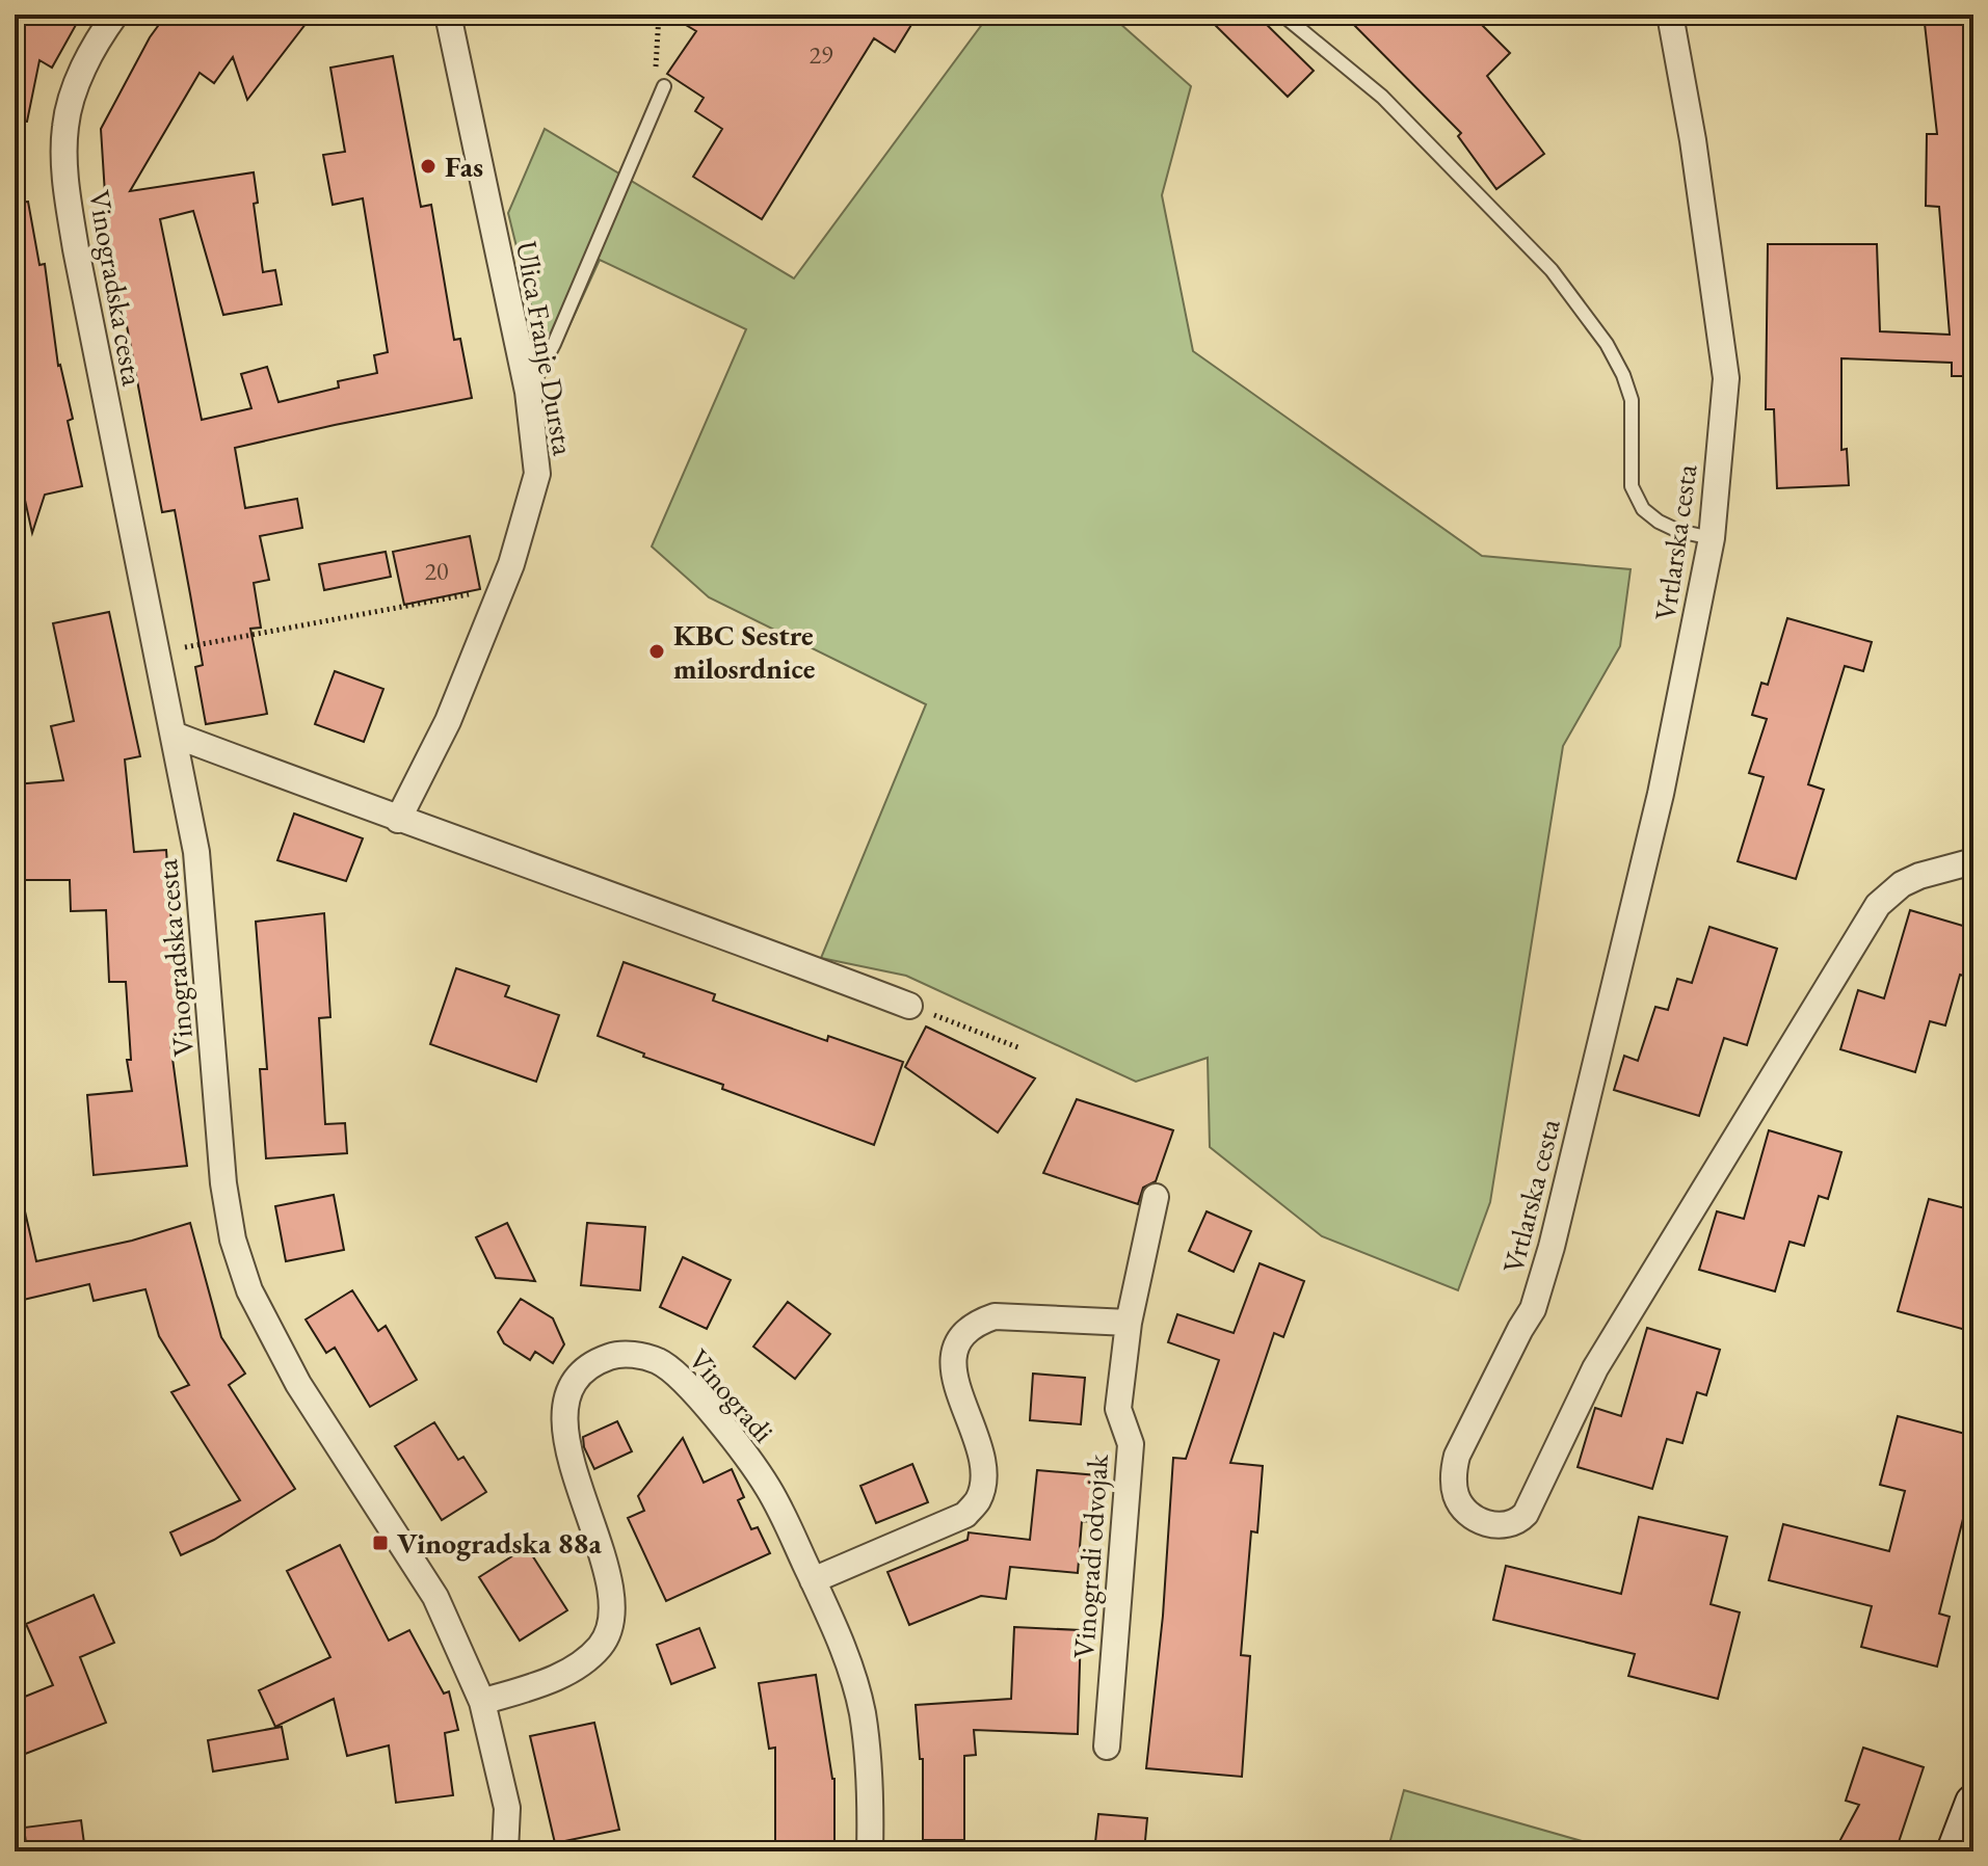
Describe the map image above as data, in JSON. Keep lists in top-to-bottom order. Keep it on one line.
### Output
{"streets":{"street":["Vinogradska cesta","Ulica Franje Dursta","Vrtlarska cesta","Vinogradi","Vinogradi odvojak"]},"crossings":[["Vinogradska cesta","Vinogradi"]],"places":{"other":["Fas","KBC Sestre milosrdnice"],"transit":["Vinogradska 88a"]},"house_numbers":["29","20"]}
